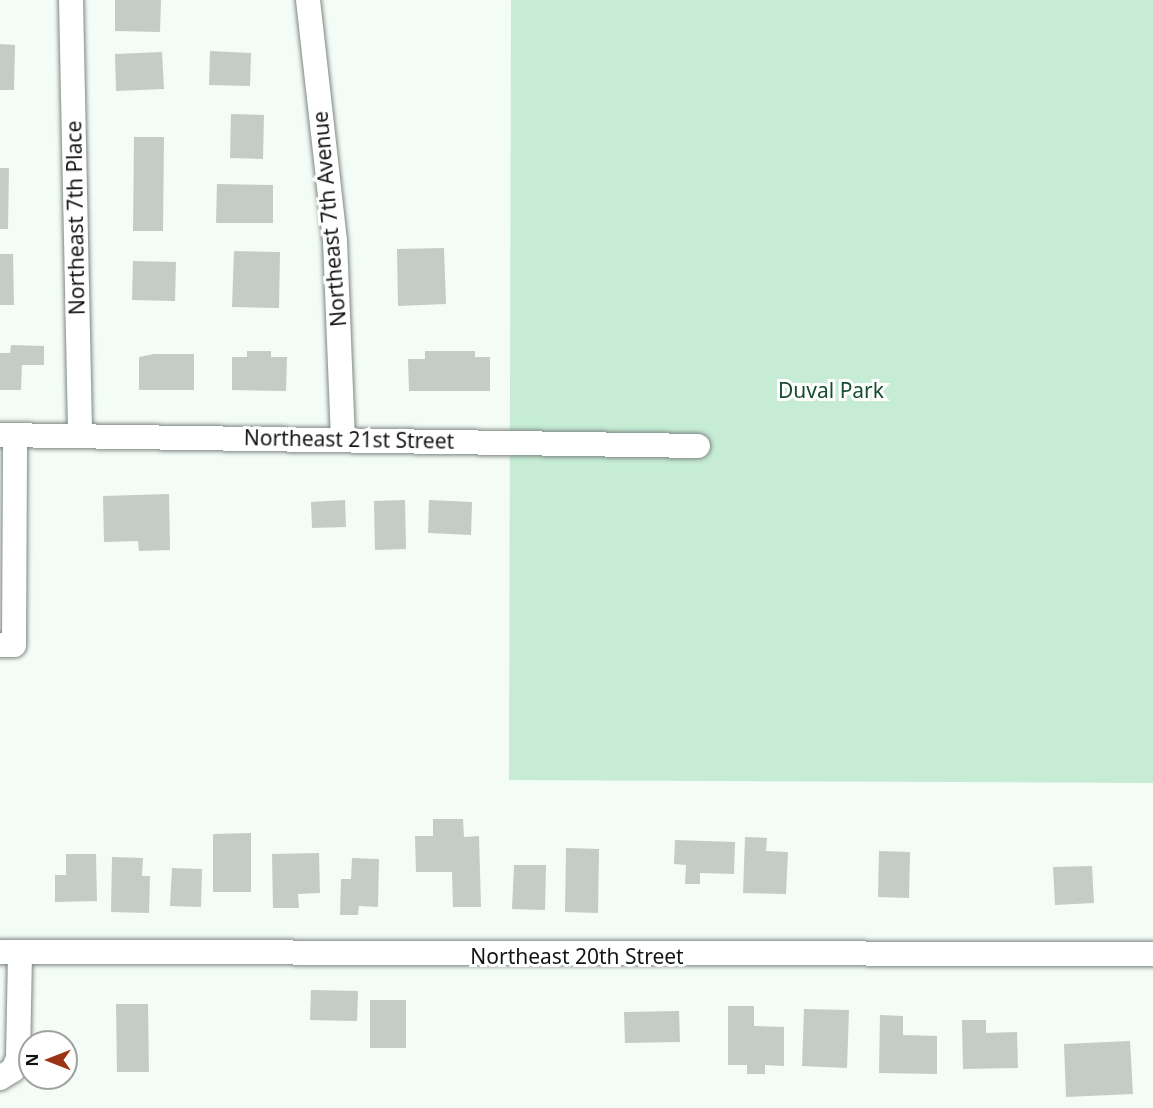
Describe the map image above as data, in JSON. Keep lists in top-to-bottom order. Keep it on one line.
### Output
{"streets":{"street":["Northeast 7th Place","Northeast 7th Avenue","Northeast 21st Street","Northeast 20th Street"]},"crossings":[["Northeast 7th Place","Northeast 21st Street"],["Northeast 7th Avenue","Northeast 21st Street"]],"parks":["Duval Park"],"north":"left"}
